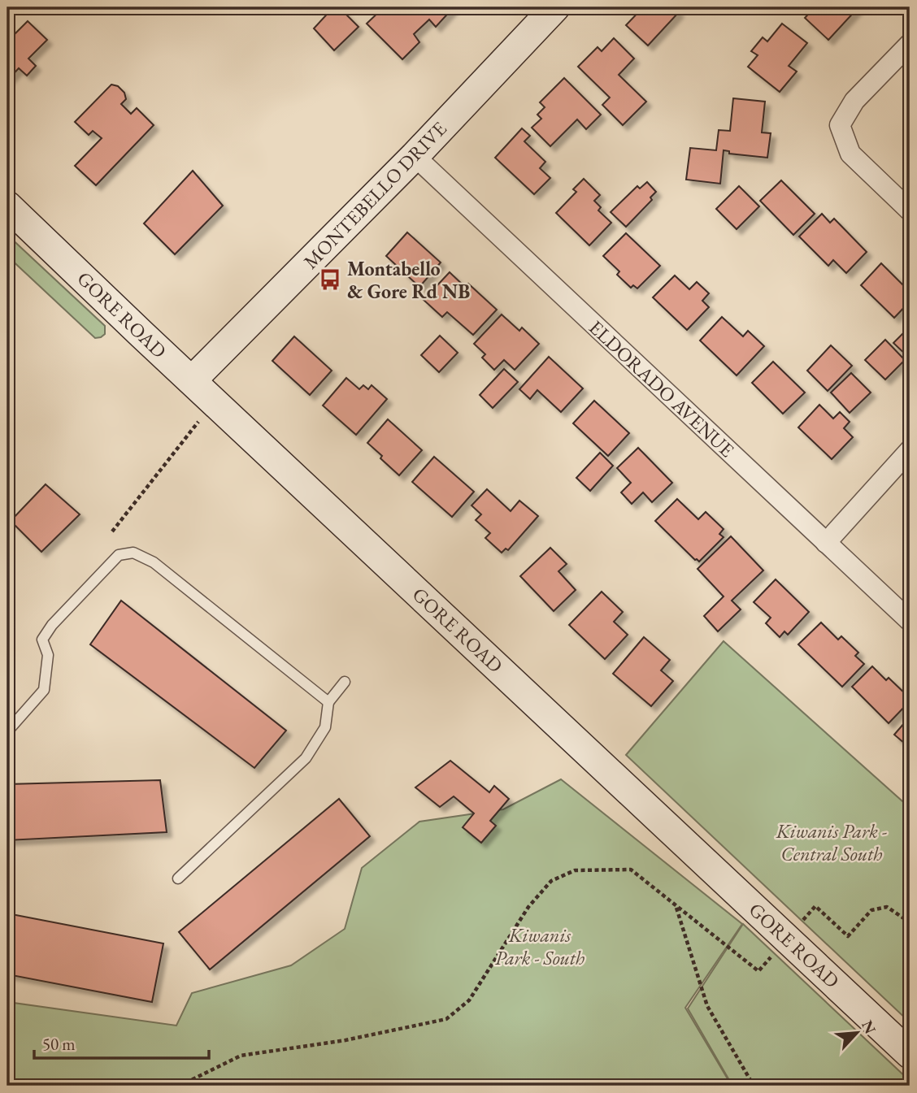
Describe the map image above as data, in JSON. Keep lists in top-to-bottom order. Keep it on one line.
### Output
{"streets":{"main road":["MONTEBELLO DRIVE","GORE ROAD"],"street":["ELDORADO AVENUE"]},"crossings":[["MONTEBELLO DRIVE","GORE ROAD"],["MONTEBELLO DRIVE","ELDORADO AVENUE"]],"parks":["Kiwanis Park - Central South","Kiwanis Park - South"],"places":{"bus stop":["Montabello & Gore Rd NB"]},"scale_bar":"50 m","north":"top right"}
